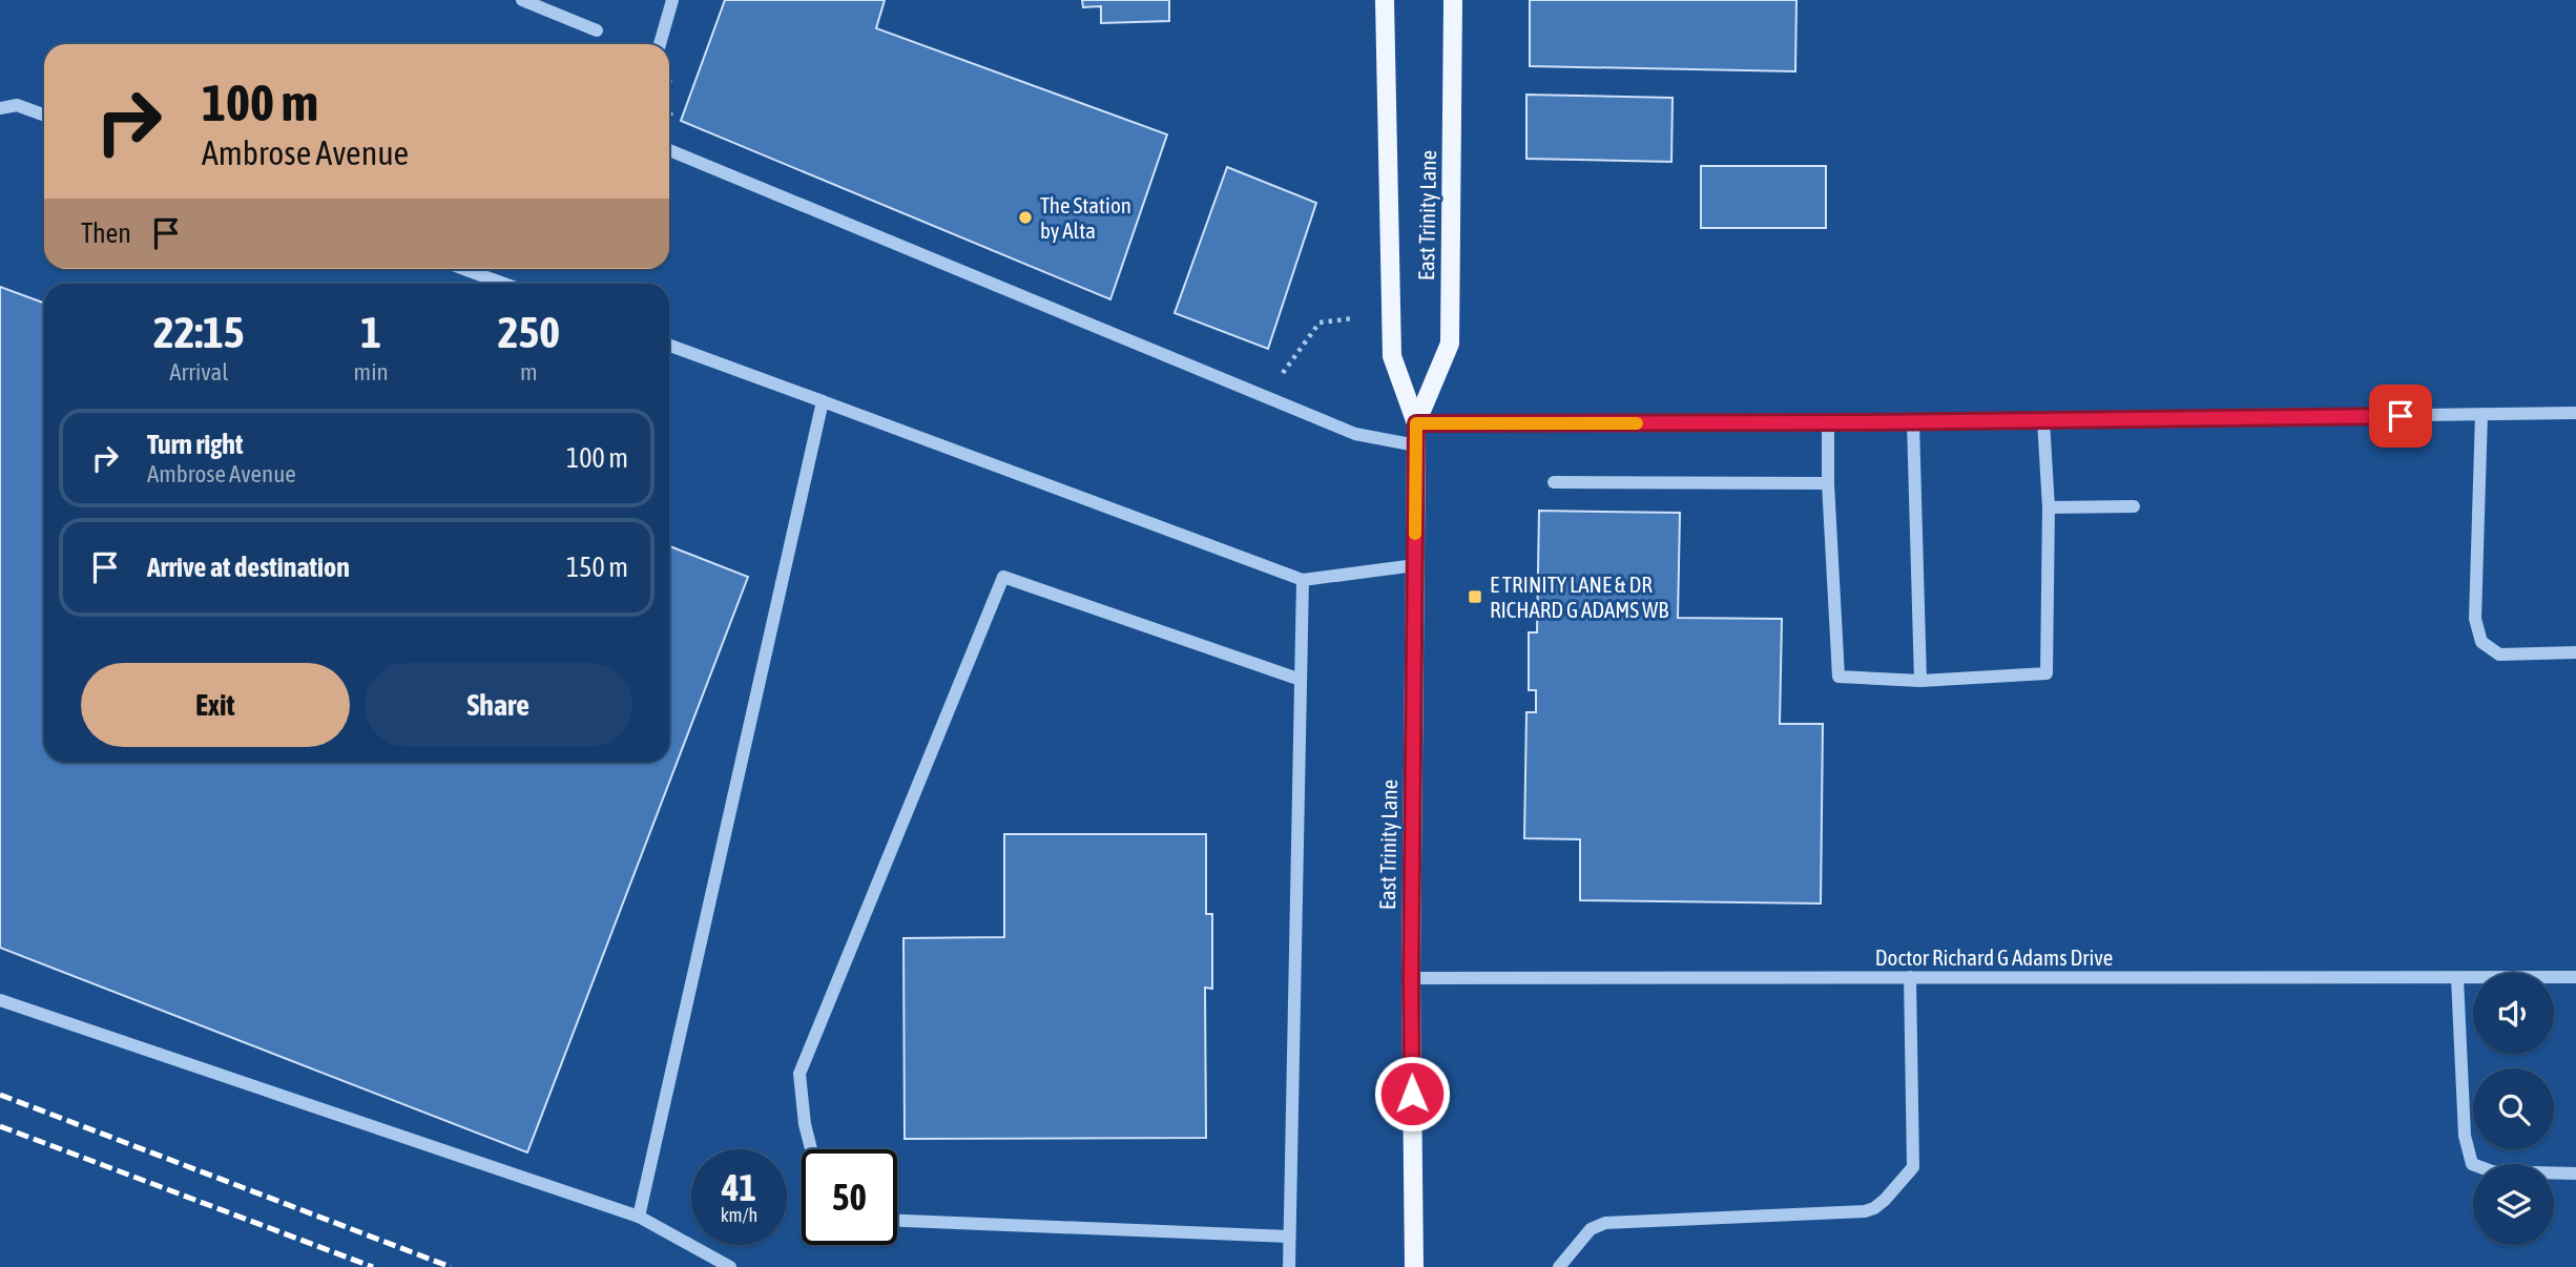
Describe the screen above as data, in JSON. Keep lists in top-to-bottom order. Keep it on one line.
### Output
{"streets":{"main road":["East Trinity Lane"],"street":["Doctor Richard G Adams Drive"]},"crossings":[["East Trinity Lane","Doctor Richard G Adams Drive"]],"places":{"other":["The Station by Alta"],"transit":["E TRINITY LANE & DR RICHARD G ADAMS WB"]},"page":{"turn":["100 m","Ambrose Avenue"],"then":"Then","eta":["22:15","Arrival","1","min","250","m"],"list":[{"name":"Turn right","note":"Ambrose Avenue","value":"100 m"},{"name":"Arrive at destination","value":"150 m"}],"buttons":["Exit","Share"],"speed":"41 km/h","limit":"50"}}
